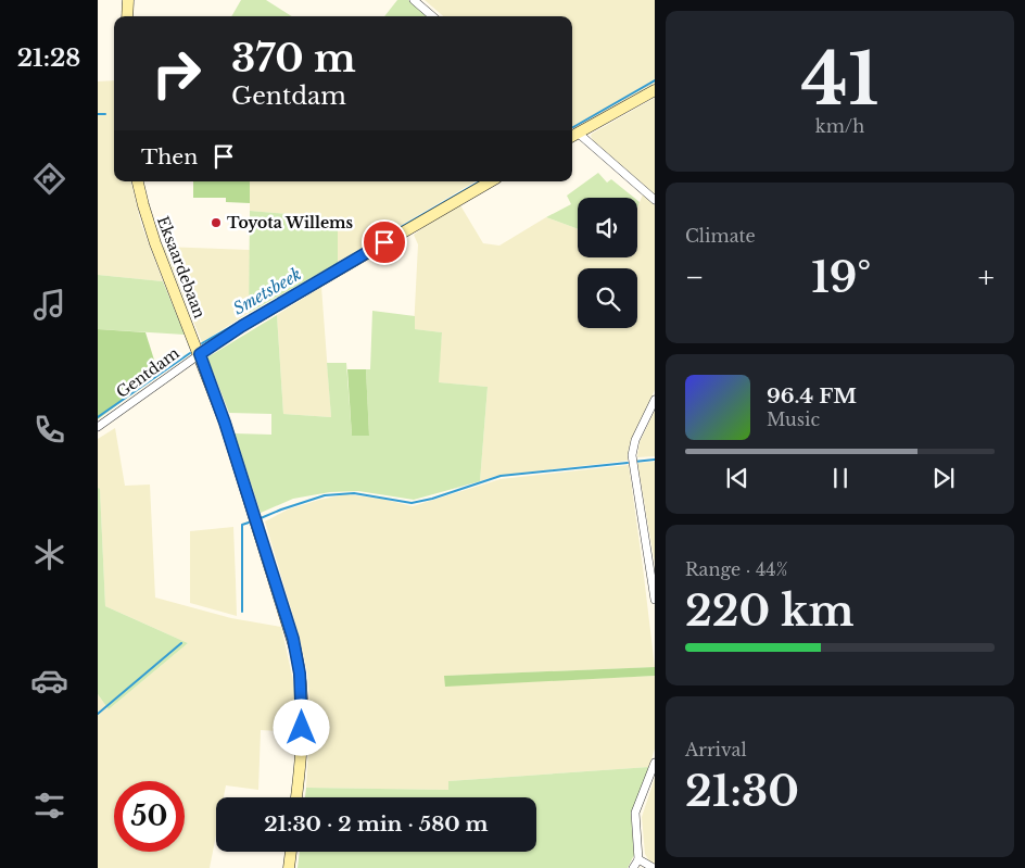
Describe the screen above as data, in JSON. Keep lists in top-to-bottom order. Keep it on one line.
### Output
{"streets":{"main road":["Eksaardebaan","Gentdam"]},"crossings":[["Eksaardebaan","Gentdam"]],"water":["Smetsbeek"],"places":["Toyota Willems"],"page":{"tabs":"21:28","tile":[["41","km/h"],"Climate",["Range · 44%","220 km"],["Arrival","21:30"]],"turn":["370 m","Gentdam"],"then":"Then","heat":["−","19°","+"],"song":["96.4 FM","Music"],"limit":"50","trip":"21:30 · 2 min · 580 m"}}
